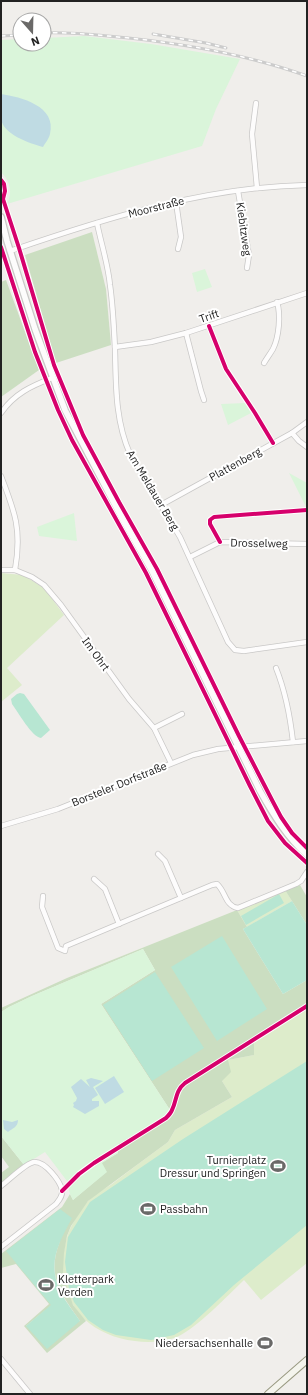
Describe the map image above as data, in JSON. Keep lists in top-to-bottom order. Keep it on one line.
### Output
{"streets":{"street":["Moorstraße","Kiebitzweg","Trift","Plattenberg","Am Meldauer Berg","Drosselweg","Im Ohrt","Borsteler Dorfstraße"]},"crossings":[["Moorstraße","Kiebitzweg"],["Moorstraße","Am Meldauer Berg"],["Trift","Am Meldauer Berg"],["Plattenberg","Am Meldauer Berg"],["Am Meldauer Berg","Drosselweg"],["Im Ohrt","Borsteler Dorfstraße"]],"places":{"sports":["Turnierplatz Dressur und Springen","Passbahn","Kletterpark Verden","Niedersachsenhalle"]},"north":"bottom"}
